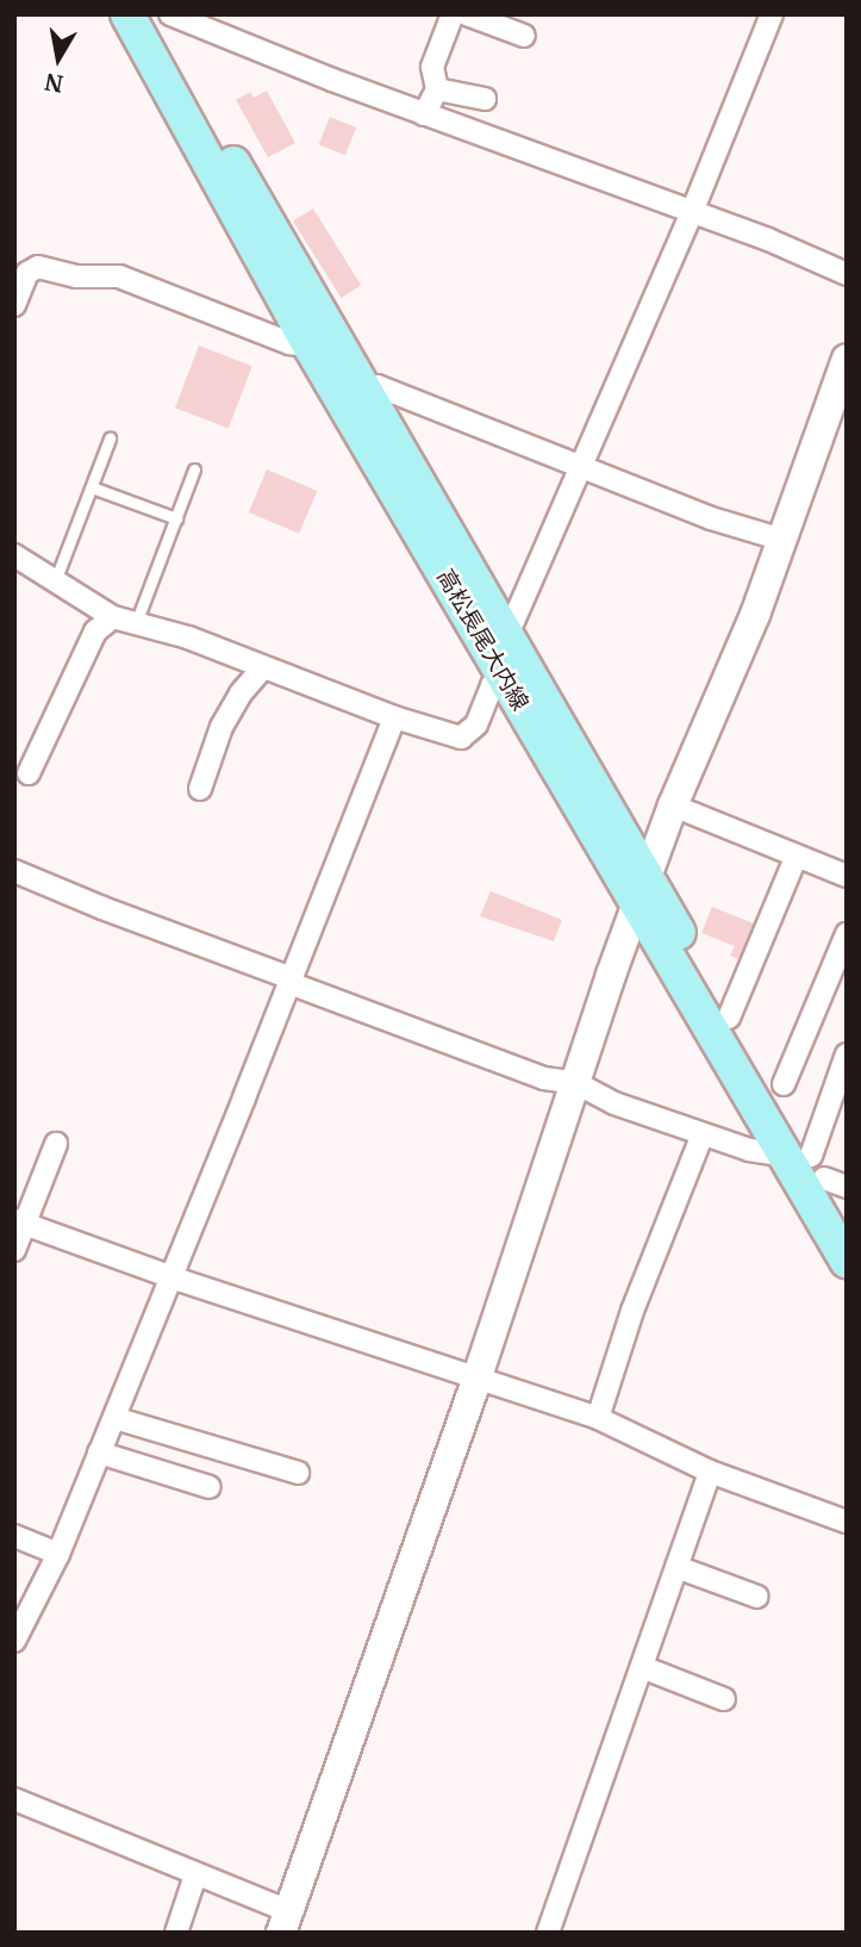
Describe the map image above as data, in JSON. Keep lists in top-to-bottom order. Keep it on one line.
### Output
{"streets":{"main road":["高松長尾大内線"]},"north":"bottom"}
